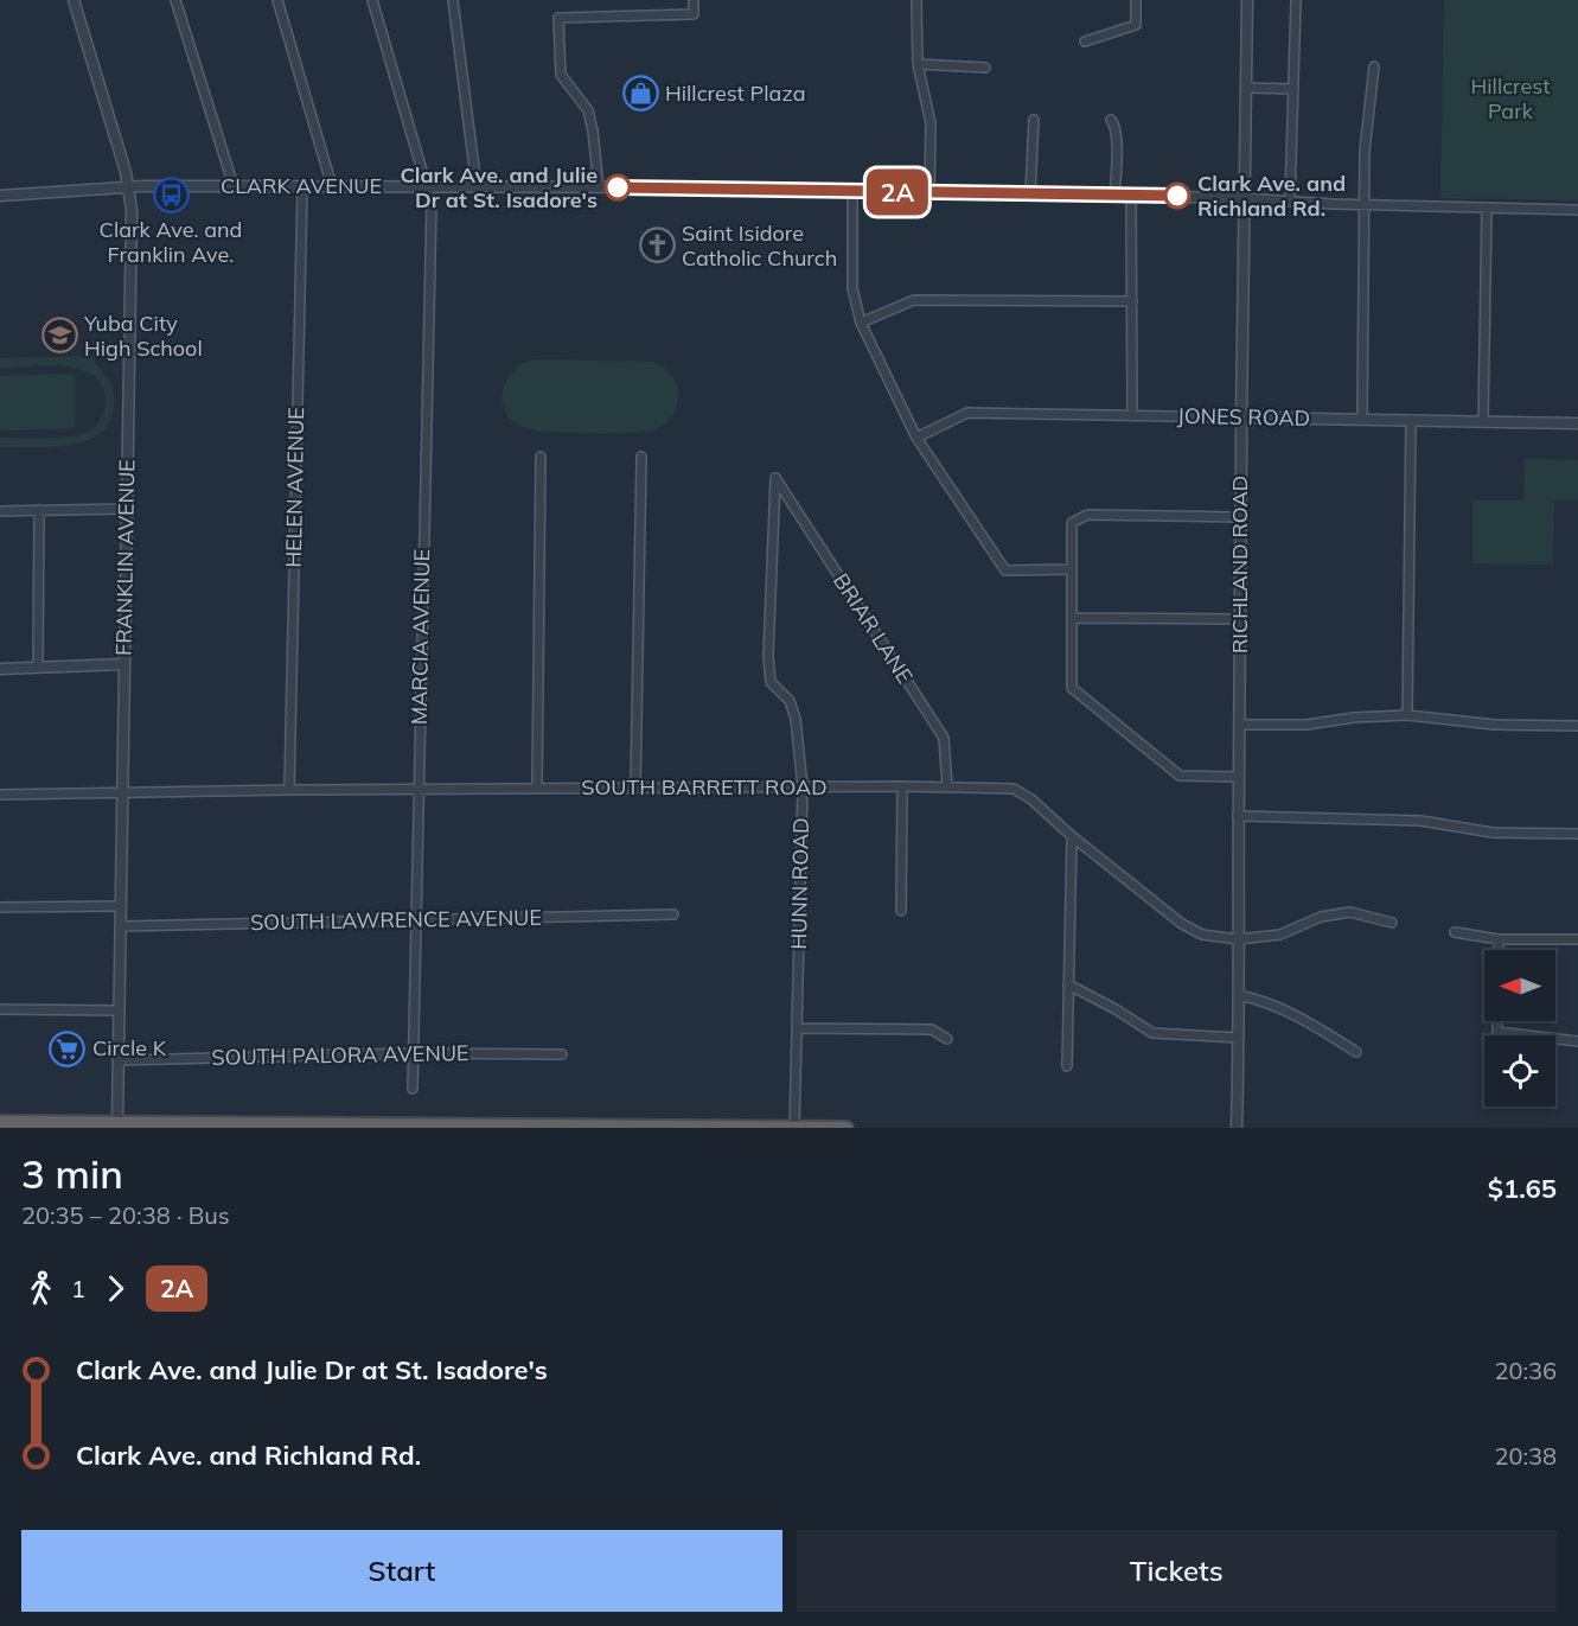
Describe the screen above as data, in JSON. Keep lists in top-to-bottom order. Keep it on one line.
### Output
{"streets":{"street":["CLARK AVENUE","JONES ROAD","HELEN AVENUE","FRANKLIN AVENUE","RICHLAND ROAD","BRIAR LANE","MARCIA AVENUE","SOUTH BARRETT ROAD","HUNN ROAD","SOUTH LAWRENCE AVENUE","SOUTH PALORA AVENUE"]},"crossings":[["CLARK AVENUE","HELEN AVENUE"],["CLARK AVENUE","FRANKLIN AVENUE"],["CLARK AVENUE","RICHLAND ROAD"],["CLARK AVENUE","MARCIA AVENUE"],["JONES ROAD","RICHLAND ROAD"],["HELEN AVENUE","SOUTH BARRETT ROAD"],["FRANKLIN AVENUE","SOUTH BARRETT ROAD"],["FRANKLIN AVENUE","SOUTH LAWRENCE AVENUE"],["FRANKLIN AVENUE","SOUTH PALORA AVENUE"],["RICHLAND ROAD","SOUTH BARRETT ROAD"],["BRIAR LANE","SOUTH BARRETT ROAD"],["BRIAR LANE","HUNN ROAD"],["MARCIA AVENUE","SOUTH BARRETT ROAD"],["MARCIA AVENUE","SOUTH LAWRENCE AVENUE"],["MARCIA AVENUE","SOUTH PALORA AVENUE"],["SOUTH BARRETT ROAD","HUNN ROAD"]],"parks":["Hillcrest Park"],"places":{"shop":["Hillcrest Plaza"],"other":["Clark Ave. and Julie Dr at St. Isadore's","Clark Ave. and Richland Rd."],"bus stop":["Clark Ave. and Franklin Ave."],"church":["Saint Isidore Catholic Church"],"school or university":["Yuba City High School"],"supermarket":["Circle K"]},"lines":["bus line 2A"],"north":"left","page":{"on_map":"2A","heading":["3 min","20:35 – 20:38 · Bus","$1.65"],"legs":["1","2A"],"list":[{"name":"Clark Ave. and Julie Dr at St. Isadore's","value":"20:36"},{"name":"Clark Ave. and Richland Rd.","value":"20:38"}],"buttons":["Start","Tickets"]}}
